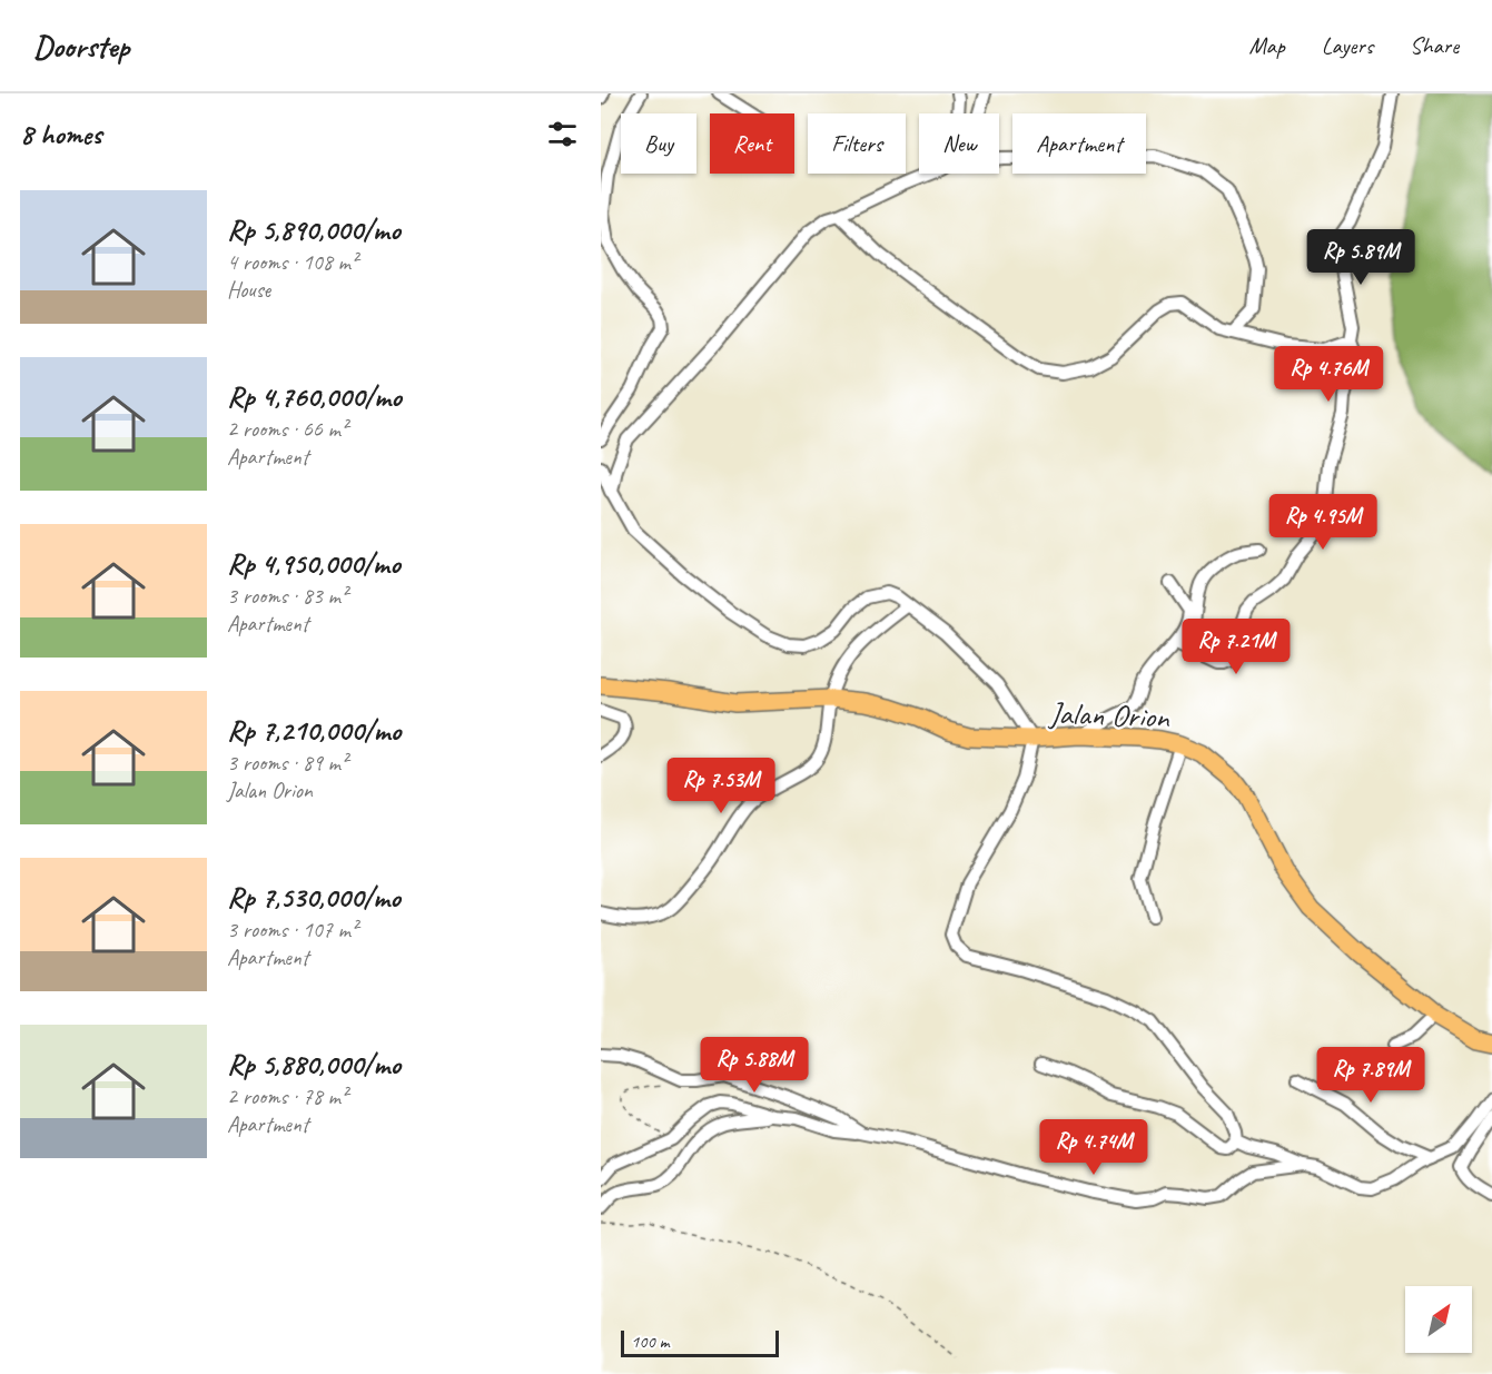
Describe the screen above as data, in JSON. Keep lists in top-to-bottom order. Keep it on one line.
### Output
{"streets":{"highway":["Jalan Orion"]},"scale_bar":"100 m","north":"top right","page":{"header":"Doorstep","nav":["Map","Layers","Share"],"heading":"8 homes","chip":["Buy","Rent","Filters","New","Apartment"],"list":[{"name":"Rp 5,890,000/mo","note":"4 rooms · 108 m² · House"},{"name":"Rp 4,760,000/mo","note":"2 rooms · 66 m² · Apartment"},{"name":"Rp 4,950,000/mo","note":"3 rooms · 83 m² · Apartment"},{"name":"Rp 7,210,000/mo","note":"3 rooms · 89 m² · Jalan Orion"},{"name":"Rp 7,530,000/mo","note":"3 rooms · 107 m² · Apartment"},{"name":"Rp 5,880,000/mo","note":"2 rooms · 78 m² · Apartment"}],"price":["Rp 5.89M","Rp 4.76M","Rp 4.95M","Rp 7.21M","Rp 7.53M","Rp 5.88M","Rp 7.89M","Rp 4.74M"],"scale":"100 m"}}
